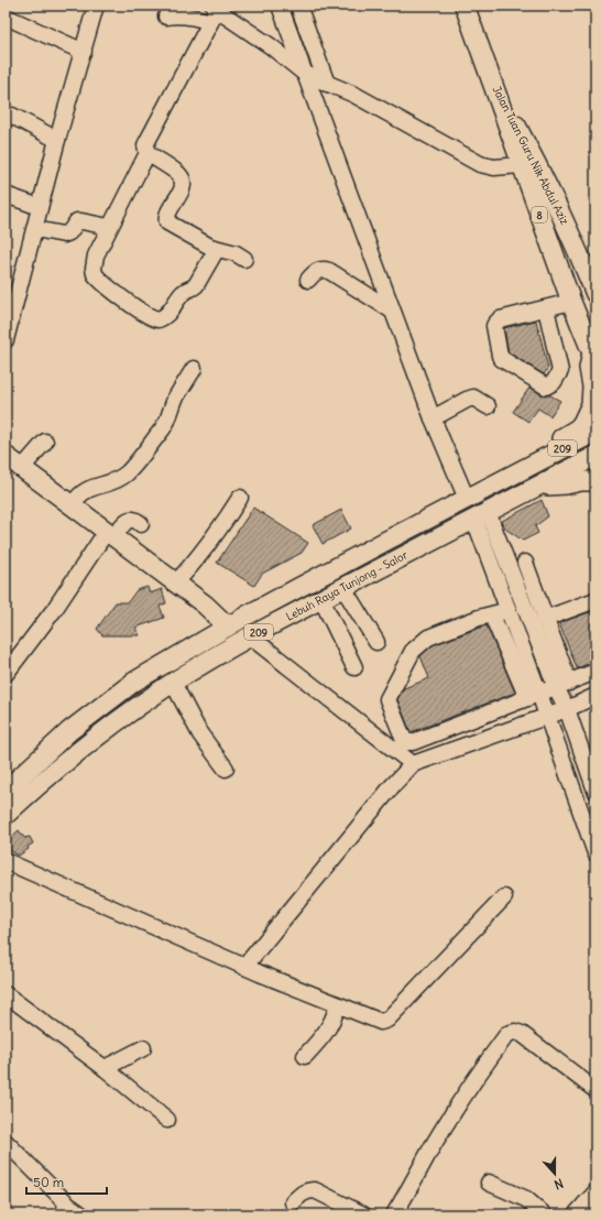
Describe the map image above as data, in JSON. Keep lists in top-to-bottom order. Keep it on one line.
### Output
{"streets":{"main road":["Jalan Tuan Guru Nik Abdul Aziz","8","209","Lebuh Raya Tunjong - Salor"]},"crossings":[["Jalan Tuan Guru Nik Abdul Aziz","8"]],"scale_bar":"50 m","north":"bottom"}
